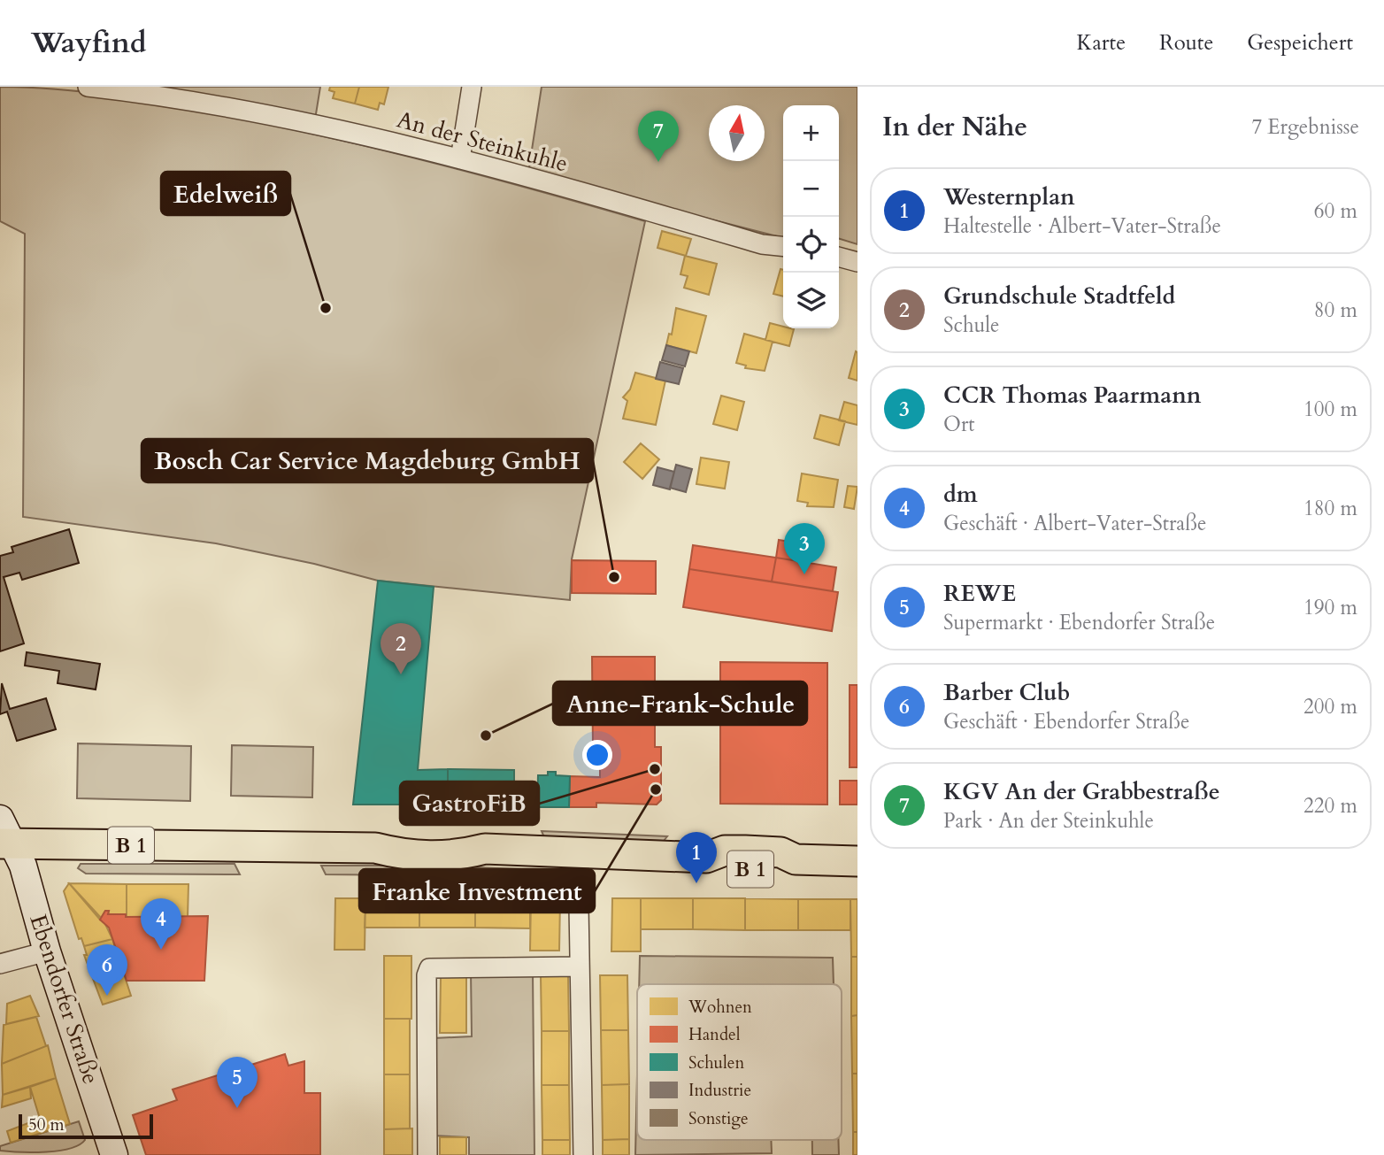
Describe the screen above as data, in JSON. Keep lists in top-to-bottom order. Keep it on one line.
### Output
{"streets":{"main road":["B 1"],"street":["An der Steinkuhle","Ebendorfer Straße"]},"crossings":[["B 1","Ebendorfer Straße"]],"places":["Edelweiß","Bosch Car Service Magdeburg GmbH","Anne-Frank-Schule","GastroFiB","Franke Investment"],"legend":["Wohnen","Handel","Schulen","Industrie","Sonstige"],"scale_bar":"50 m","north":"top","page":{"header":"Wayfind","nav":["Karte","Route","Gespeichert"],"heading":["In der Nähe","7 Ergebnisse"],"map_buttons":["+","−"],"pins":["7","3","2","1","4","6","5"],"list":[{"mark":"1","name":"Westernplan","note":"Haltestelle · Albert-Vater-Straße","value":"60 m"},{"mark":"2","name":"Grundschule Stadtfeld","note":"Schule","value":"80 m"},{"mark":"3","name":"CCR Thomas Paarmann","note":"Ort","value":"100 m"},{"mark":"4","name":"dm","note":"Geschäft · Albert-Vater-Straße","value":"180 m"},{"mark":"5","name":"REWE","note":"Supermarkt · Ebendorfer Straße","value":"190 m"},{"mark":"6","name":"Barber Club","note":"Geschäft · Ebendorfer Straße","value":"200 m"},{"mark":"7","name":"KGV An der Grabbestraße","note":"Park · An der Steinkuhle","value":"220 m"}],"scale":"50 m"}}
